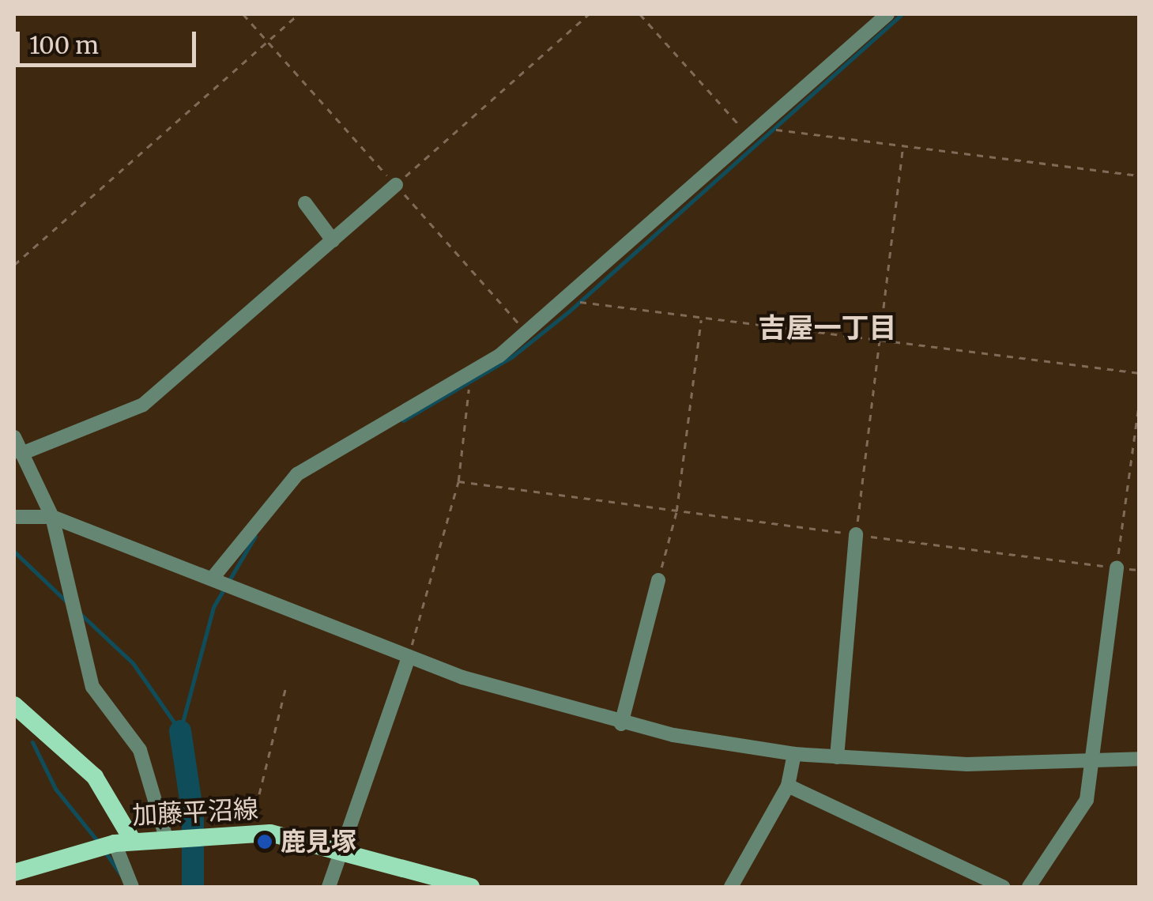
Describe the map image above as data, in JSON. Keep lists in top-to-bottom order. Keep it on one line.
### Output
{"streets":{"main road":["加藤平沼線"]},"districts":["吉屋一丁目"],"places":["鹿見塚"],"scale_bar":"100 m"}
